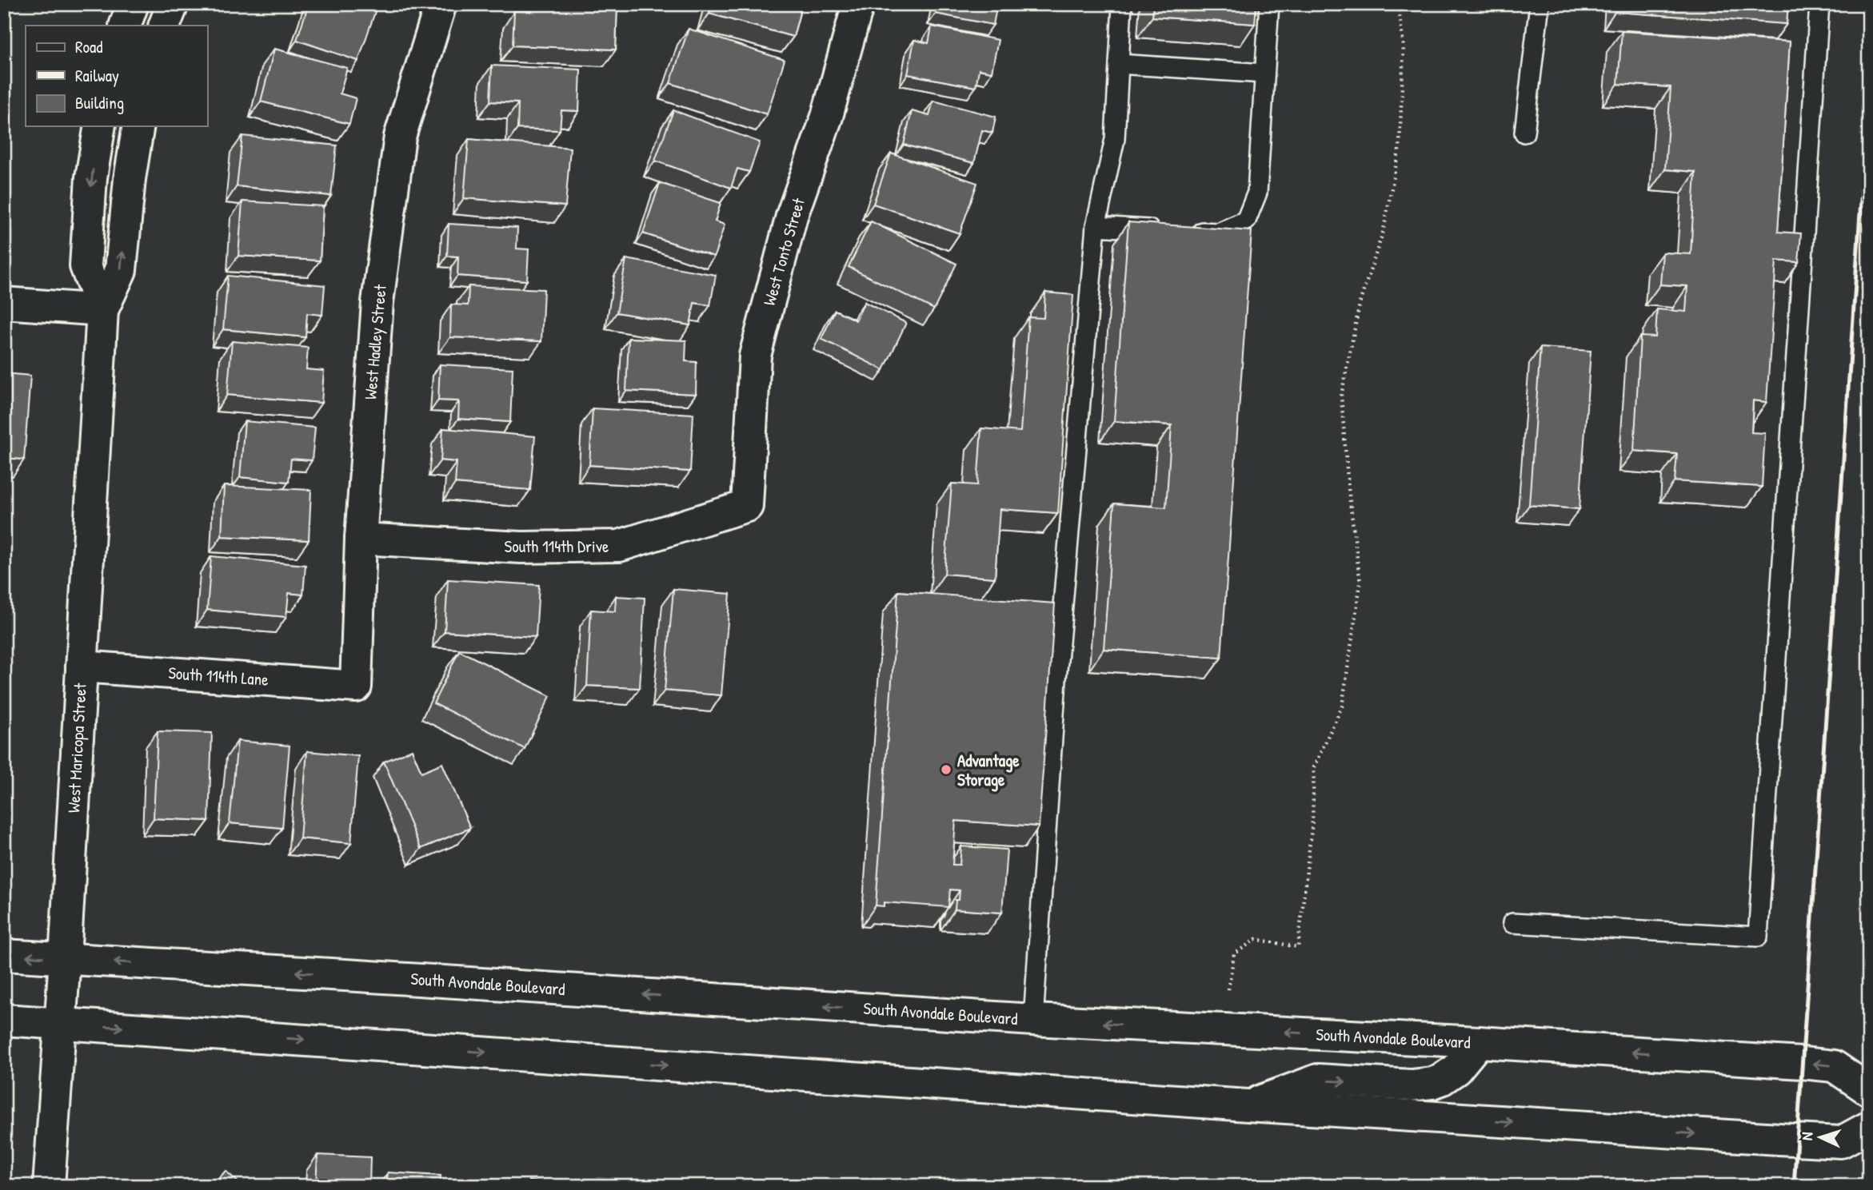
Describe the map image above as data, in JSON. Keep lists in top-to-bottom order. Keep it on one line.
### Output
{"streets":{"main road":["West Tonto Street","West Hadley Street","South 114th Drive","South 114th Lane","West Maricopa Street","South Avondale Boulevard"]},"crossings":[["West Tonto Street","South 114th Drive"],["West Hadley Street","South 114th Drive"],["West Hadley Street","South 114th Lane"],["South 114th Lane","West Maricopa Street"],["West Maricopa Street","South Avondale Boulevard"]],"places":["Advantage Storage"],"legend":["Road","Railway","Building"],"north":"left"}
